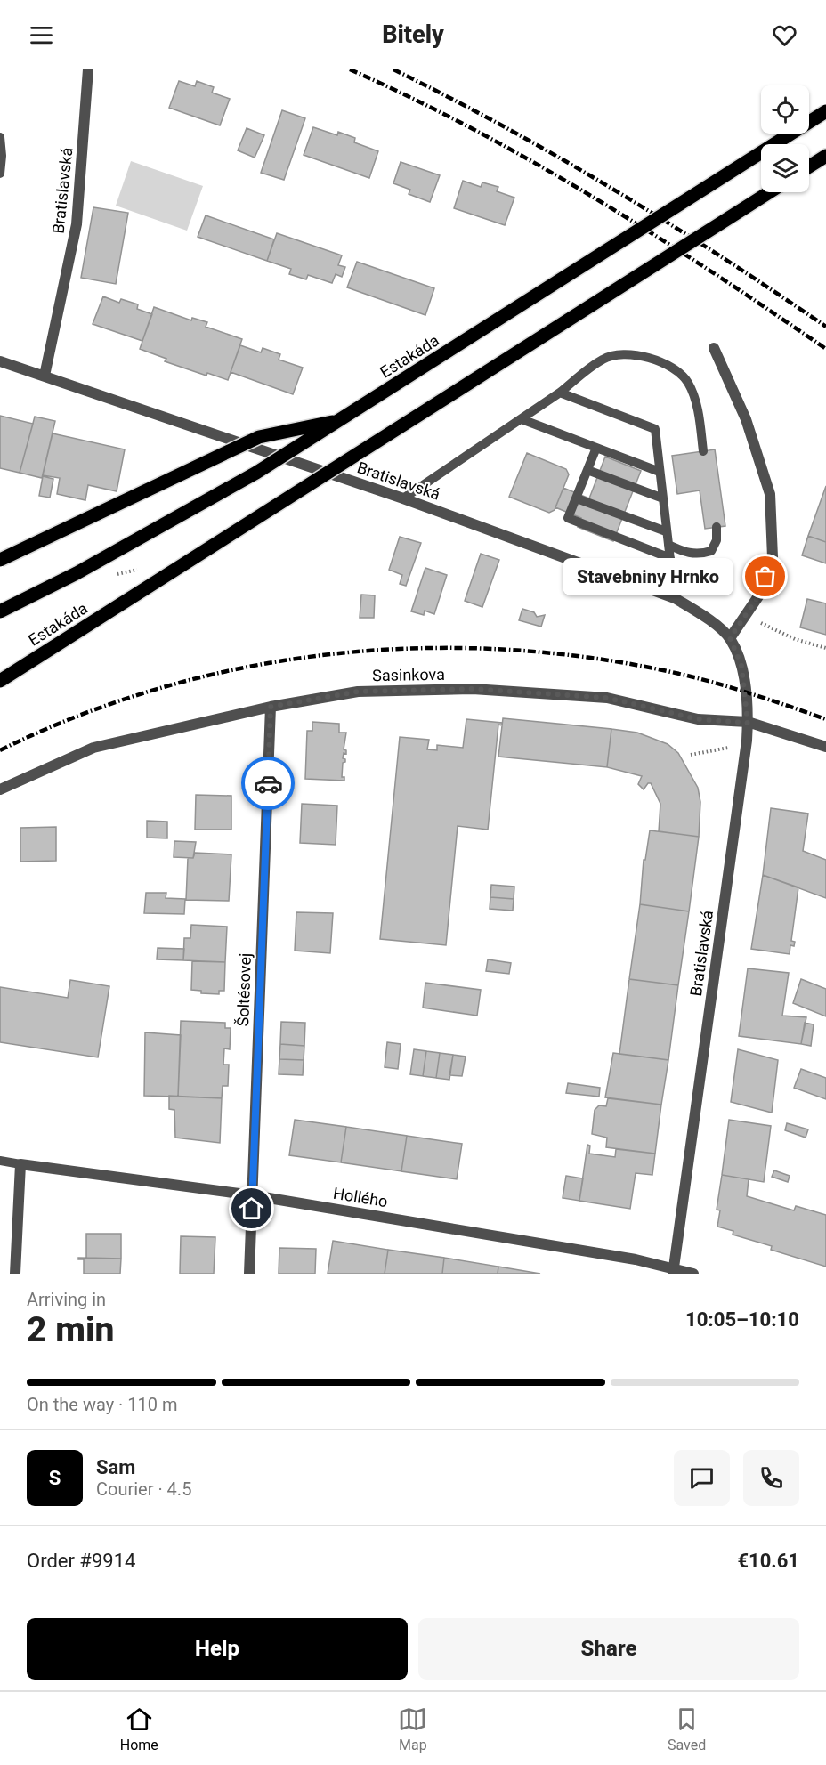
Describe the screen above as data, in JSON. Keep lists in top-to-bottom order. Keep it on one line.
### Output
{"streets":{"main road":["Estakáda"],"street":["Bratislavská","Sasinkova","Šoltésovej","Hollého"]},"crossings":[["Bratislavská","Sasinkova"],["Bratislavská","Hollého"],["Sasinkova","Šoltésovej"],["Šoltésovej","Hollého"]],"places":["Stavebniny Hrnko"],"page":{"header":"Bitely","bubble":"Stavebniny Hrnko","heading":["2 min","Arriving in","10:05–10:10"],"panel":["Sam","Courier · 4.5","Order #9914","€10.61"],"bar":"On the way · 110 m","round":"S","buttons":["Help","Share"],"tabs":["Home","Map","Saved"]}}
